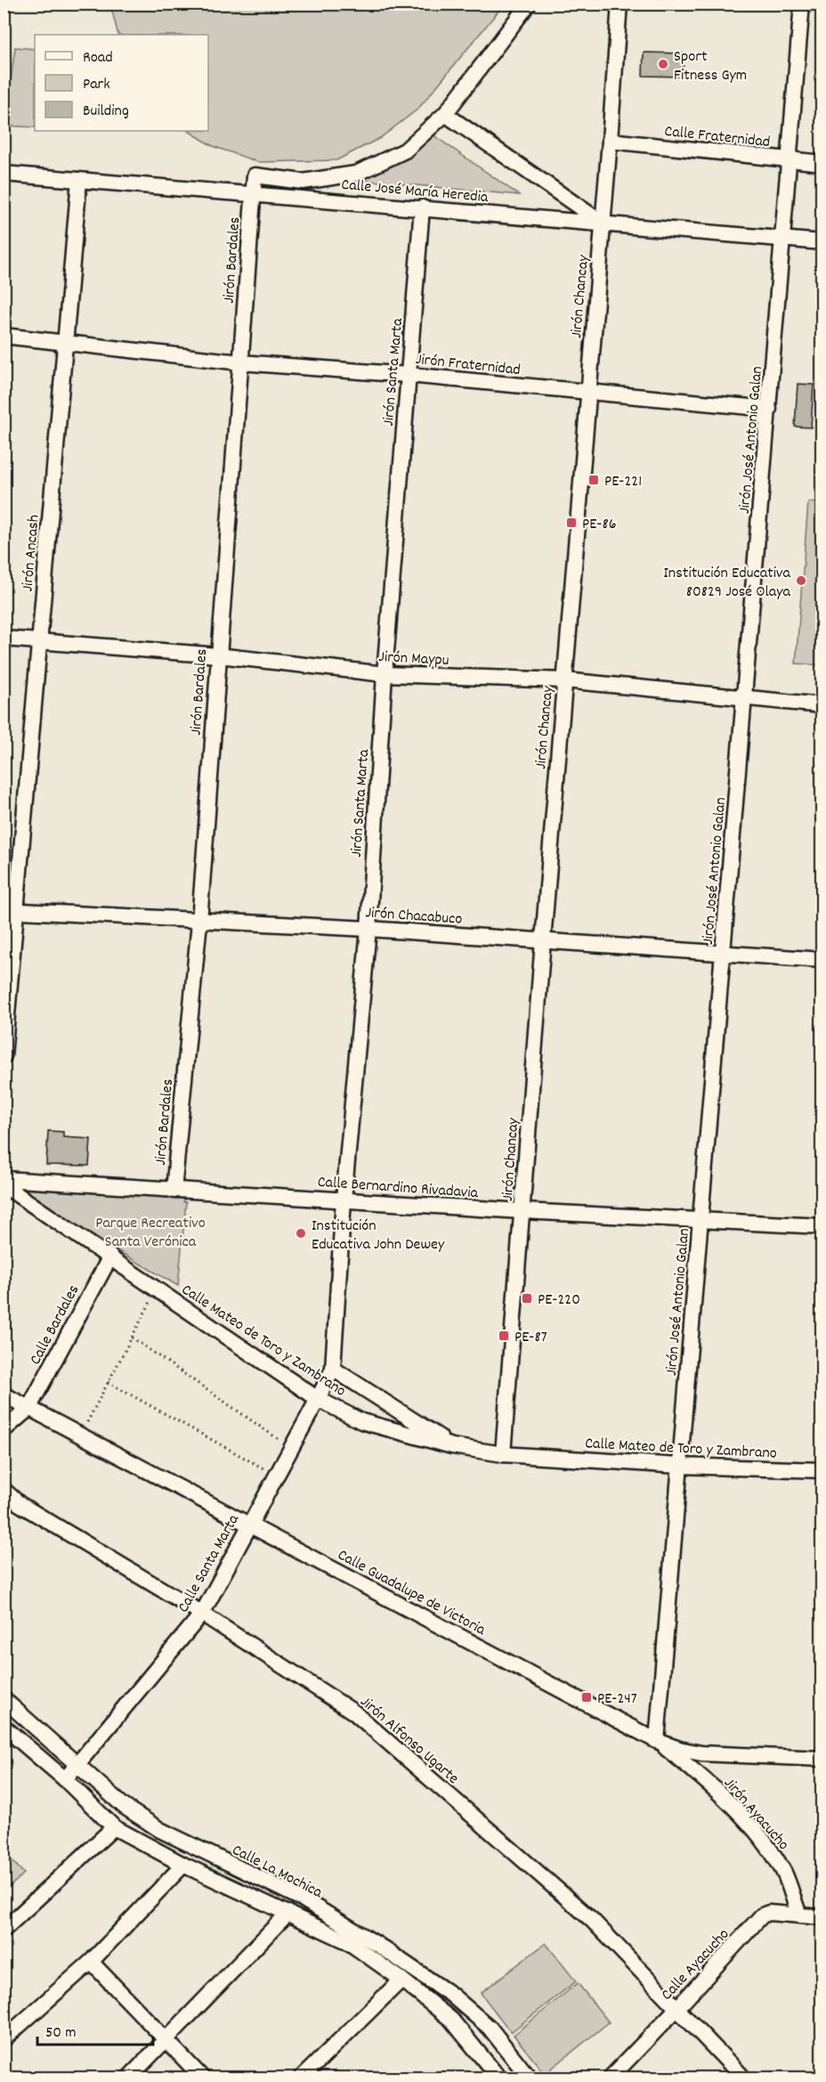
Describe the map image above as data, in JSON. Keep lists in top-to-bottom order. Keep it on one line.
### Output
{"streets":{"street":["Calle Fraternidad","Calle José María Heredia","Jirón Bardales","Jirón Chancay","Jirón Fraternidad","Jirón Santa Marta","Jirón José Antonio Galan","Jirón Ancash","Jirón Maypu","Jirón Chacabuco","Calle Bernardino Rivadavia","Calle Bardales","Calle Mateo de Toro y Zambrano","Calle Santa Marta","Calle Guadalupe de Victoria","Jirón Alfonso Ugarte","Jirón Ayacucho","Calle La Mochica","Calle Ayacucho"]},"crossings":[["Calle Fraternidad","Jirón Chancay"],["Calle Fraternidad","Jirón José Antonio Galan"],["Calle José María Heredia","Jirón Bardales"],["Calle José María Heredia","Jirón Chancay"],["Calle José María Heredia","Jirón Santa Marta"],["Calle José María Heredia","Jirón José Antonio Galan"],["Calle José María Heredia","Jirón Ancash"],["Jirón Bardales","Jirón Fraternidad"],["Jirón Bardales","Jirón Maypu"],["Jirón Bardales","Jirón Chacabuco"],["Jirón Bardales","Calle Bernardino Rivadavia"],["Jirón Chancay","Jirón Fraternidad"],["Jirón Chancay","Jirón Maypu"],["Jirón Chancay","Jirón Chacabuco"],["Jirón Chancay","Calle Bernardino Rivadavia"],["Jirón Chancay","Calle Mateo de Toro y Zambrano"],["Jirón Fraternidad","Jirón Santa Marta"],["Jirón Fraternidad","Jirón José Antonio Galan"],["Jirón Fraternidad","Jirón Ancash"],["Jirón Santa Marta","Jirón Maypu"],["Jirón Santa Marta","Jirón Chacabuco"],["Jirón Santa Marta","Calle Bernardino Rivadavia"],["Jirón Santa Marta","Calle Mateo de Toro y Zambrano"],["Jirón Santa Marta","Calle Santa Marta"],["Jirón José Antonio Galan","Jirón Maypu"],["Jirón José Antonio Galan","Jirón Chacabuco"],["Jirón José Antonio Galan","Calle Bernardino Rivadavia"],["Jirón José Antonio Galan","Calle Mateo de Toro y Zambrano"],["Jirón José Antonio Galan","Calle Guadalupe de Victoria"],["Jirón José Antonio Galan","Jirón Ayacucho"],["Jirón Ancash","Jirón Maypu"],["Jirón Ancash","Jirón Chacabuco"],["Calle Bardales","Calle Mateo de Toro y Zambrano"],["Calle Bardales","Calle Guadalupe de Victoria"],["Calle Mateo de Toro y Zambrano","Calle Santa Marta"],["Calle Santa Marta","Calle Guadalupe de Victoria"],["Calle Santa Marta","Jirón Alfonso Ugarte"],["Calle Santa Marta","Calle La Mochica"],["Calle Guadalupe de Victoria","Jirón Ayacucho"],["Jirón Alfonso Ugarte","Calle Ayacucho"],["Jirón Ayacucho","Calle Ayacucho"]],"parks":["Parque Recreativo Santa Verónica"],"places":{"other":["Sport Fitness Gym","Institución Educativa 80829 José Olaya","Institución Educativa John Dewey"],"transit":["PE-221","PE-86","PE-220","PE-87","PE-247"]},"legend":["Road","Park","Building"],"scale_bar":"50 m"}
